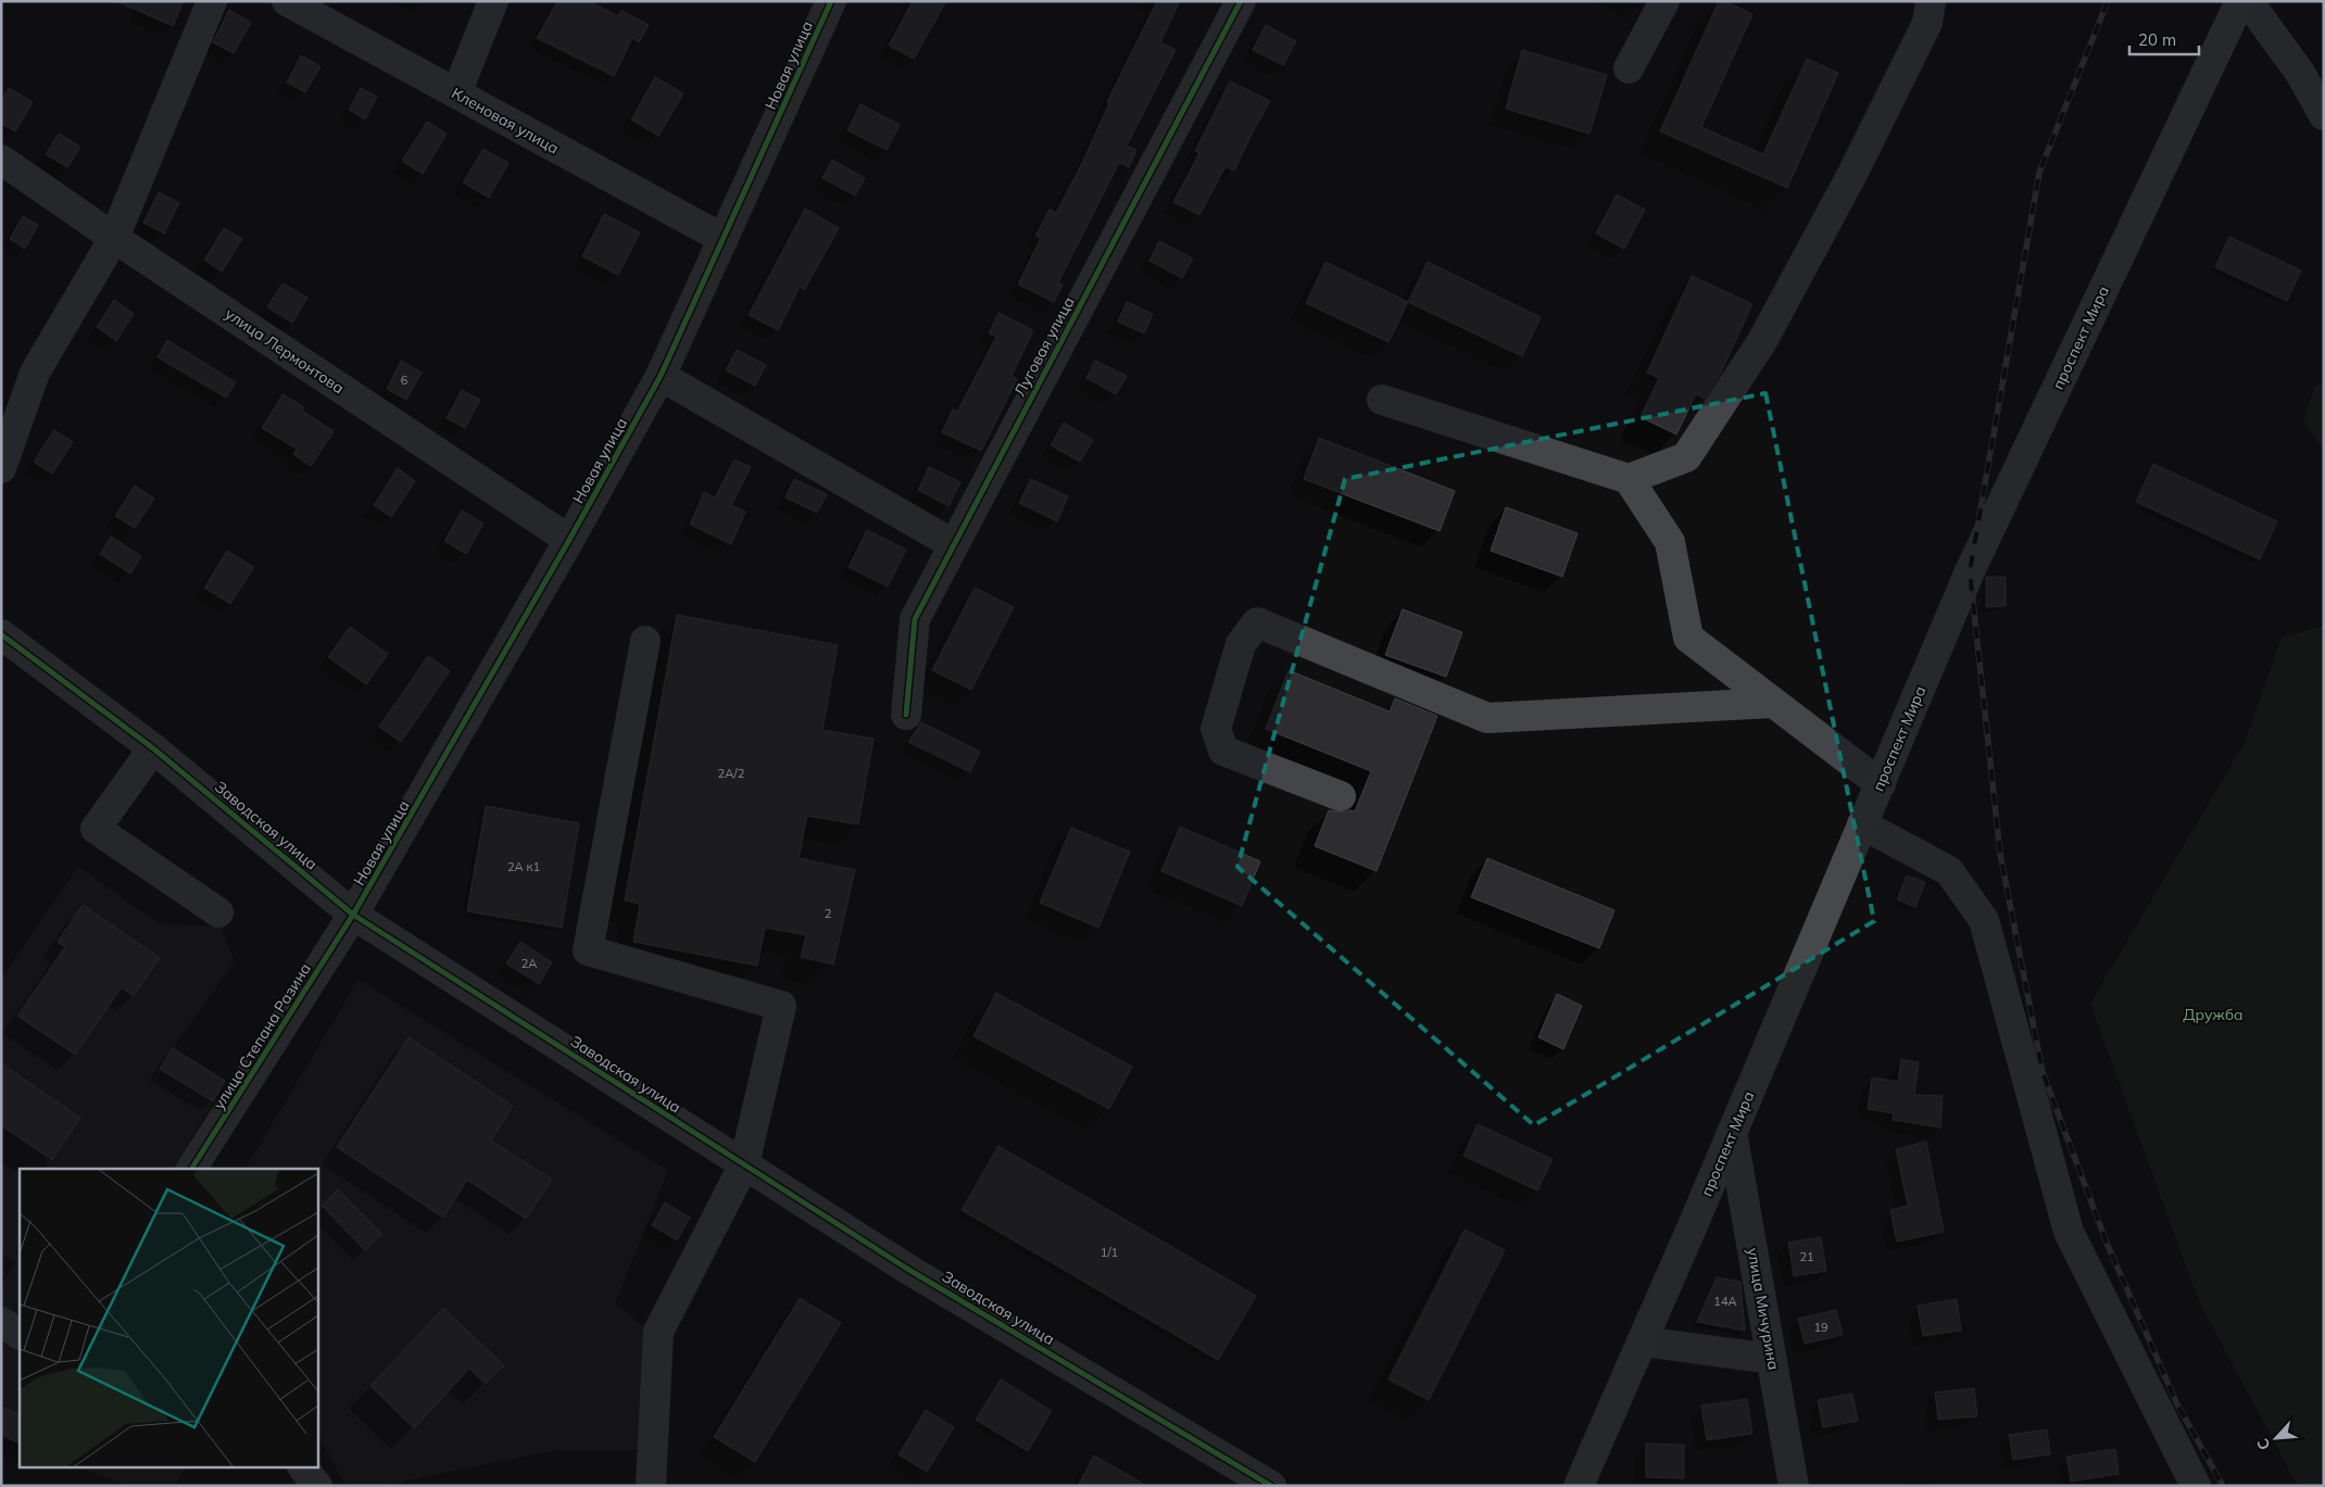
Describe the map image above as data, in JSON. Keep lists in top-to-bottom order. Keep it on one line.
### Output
{"streets":{"main road":["проспект Мира"],"street":["Новая улица","Кленовая улица","Луговая улица","улица Лермонтова","Заводская улица","улица Степана Разина","улица Мичурина"]},"crossings":[["Новая улица","Кленовая улица"],["Новая улица","улица Лермонтова"],["Новая улица","Заводская улица"],["Новая улица","улица Степана Разина"],["проспект Мира","улица Мичурина"],["Заводская улица","улица Степана Разина"]],"parks":["Дружба"],"house_numbers":["6","2А/2","2А к1","2","2А","1/1","21","14А","19"],"scale_bar":"20 m","north":"bottom left"}
